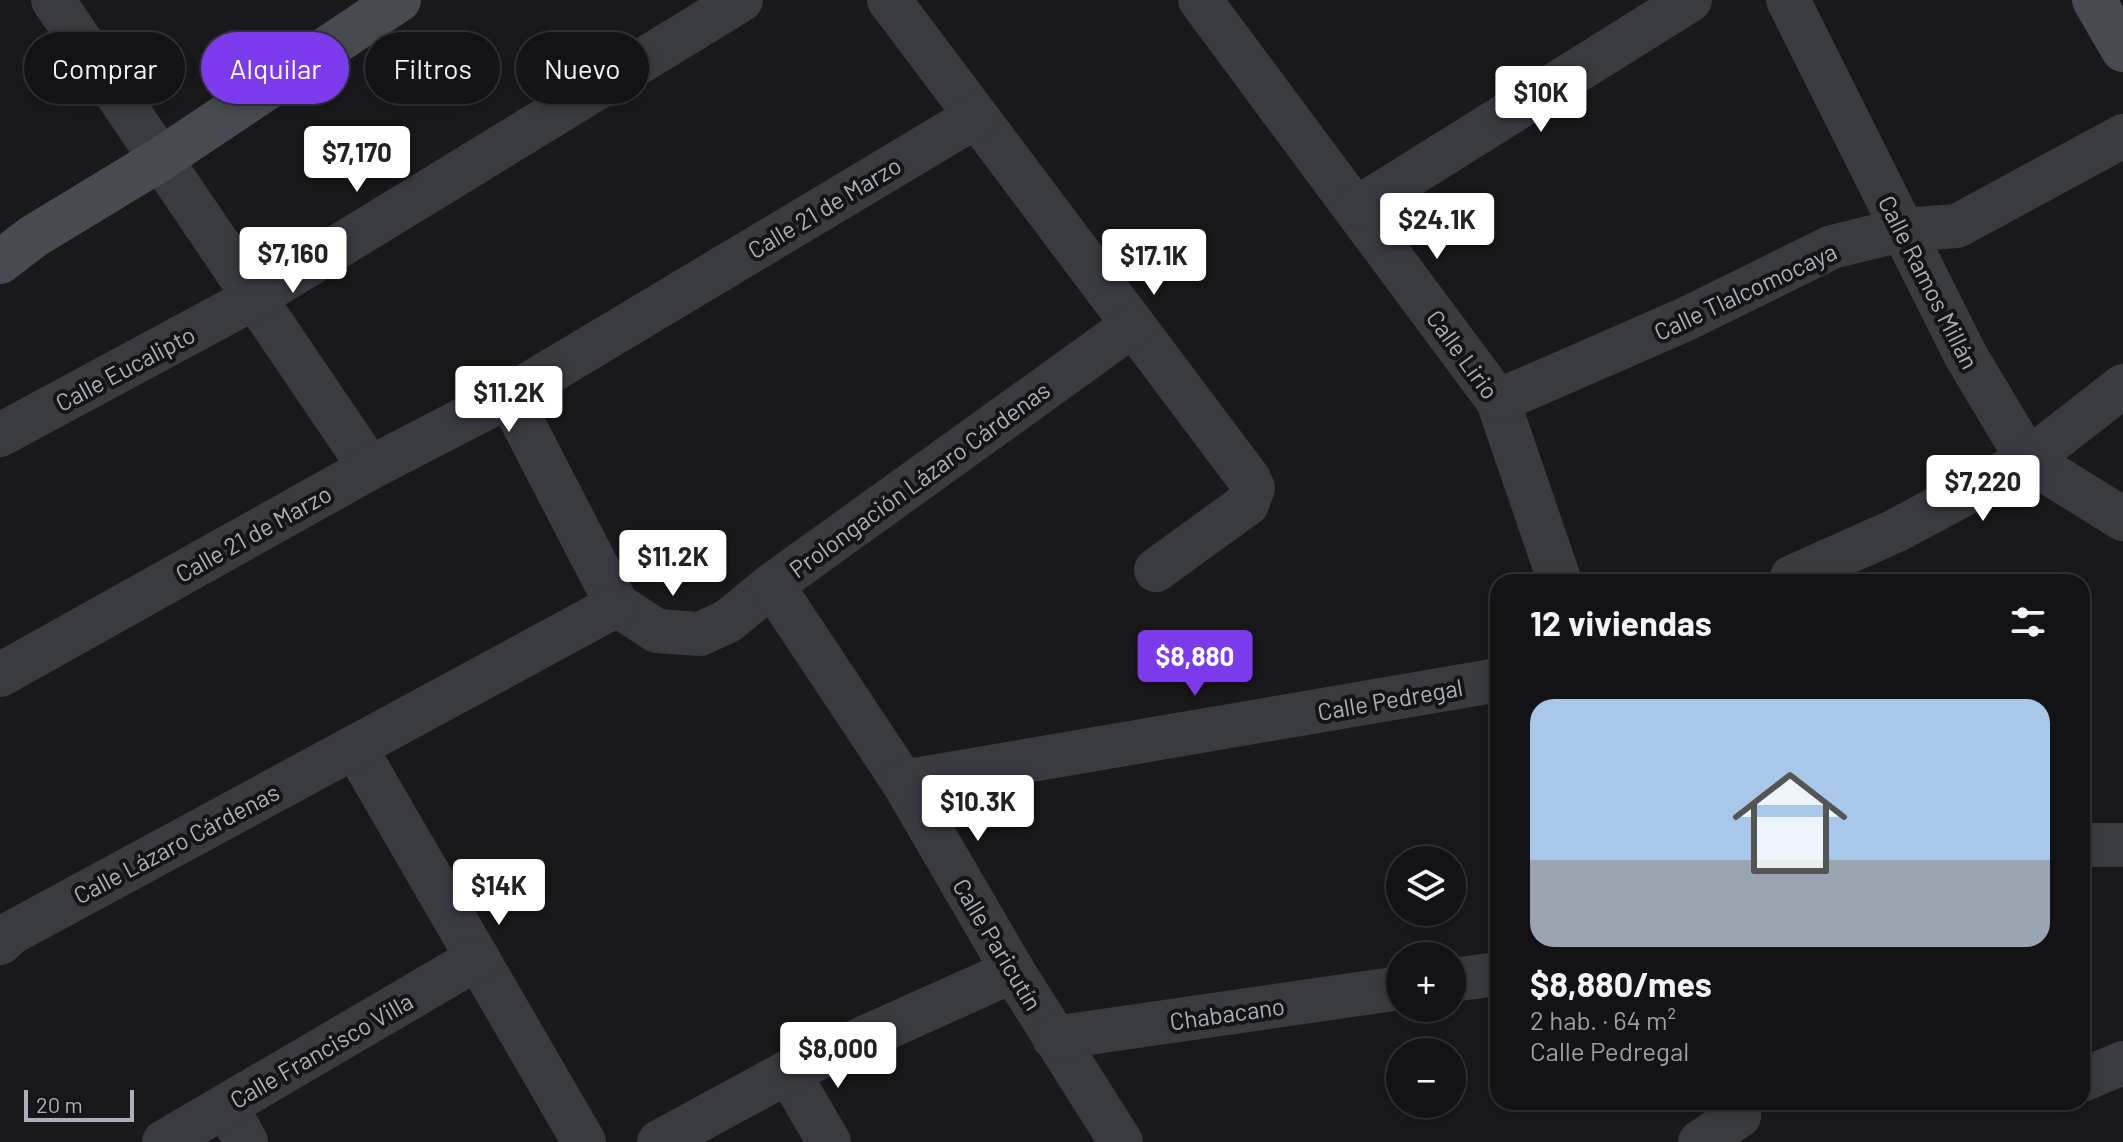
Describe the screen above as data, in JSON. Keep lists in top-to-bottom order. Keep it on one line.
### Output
{"streets":{"street":["Calle 21 de Marzo","Calle Ramos Millán","Calle Tlalcomocaya","Calle Lirio","Calle Eucalipto","Prolongación Lázaro Cárdenas","Calle Pedregal","Calle Lázaro Cárdenas","Calle Paricutín","Chabacano","Calle Francisco Villa"]},"crossings":[["Calle Ramos Millán","Calle Tlalcomocaya"],["Calle Tlalcomocaya","Calle Lirio"],["Prolongación Lázaro Cárdenas","Calle Lázaro Cárdenas"],["Prolongación Lázaro Cárdenas","Calle Paricutín"],["Calle Pedregal","Calle Paricutín"],["Calle Paricutín","Chabacano"]],"scale_bar":"20 m","page":{"chip":["Comprar","Alquilar","Filtros","Nuevo"],"price":["$10K","$7,170","$24.1K","$7,160","$17.1K","$11.2K","$7,220","$11.2K","$8,880","$10.3K","$14K","$8,000"],"heading":"12 viviendas","list":[{"name":"$8,880/mes","note":"2 hab. · 64 m² · Calle Pedregal"}],"map_buttons":["+","−"],"scale":"20 m"}}
